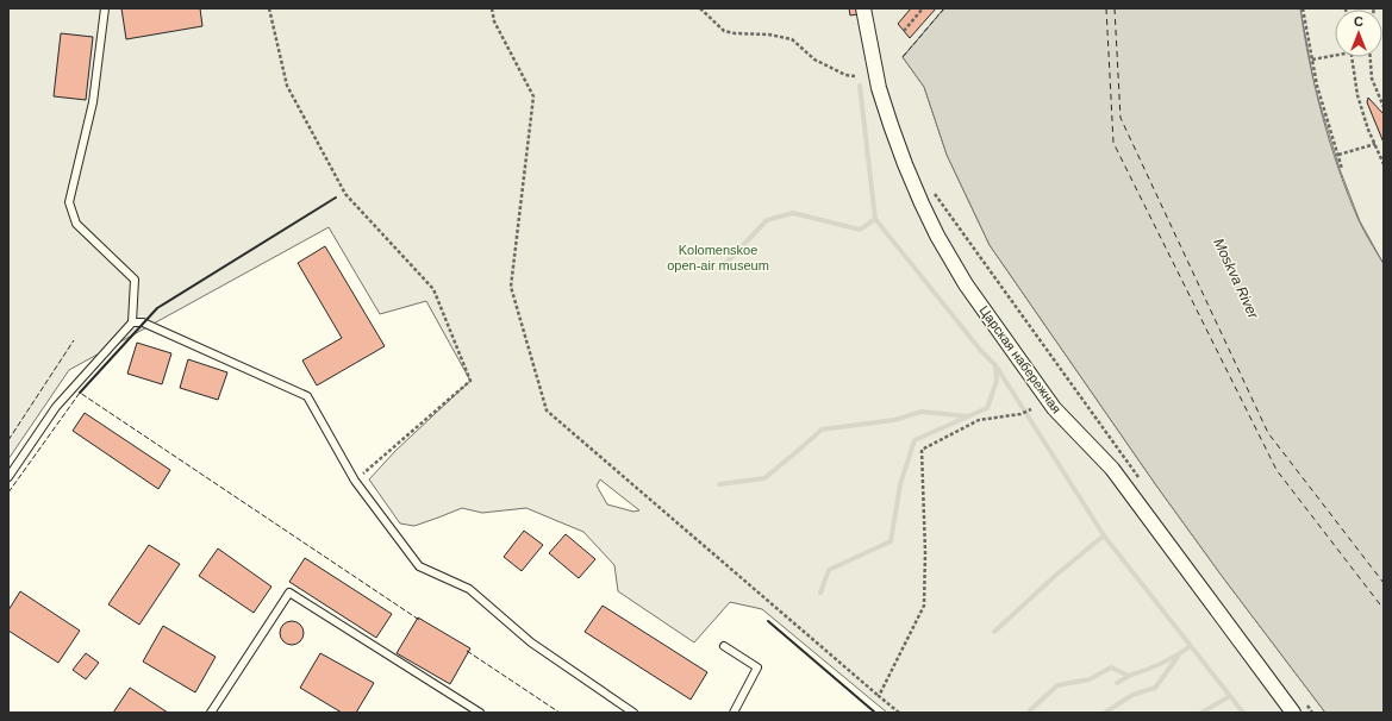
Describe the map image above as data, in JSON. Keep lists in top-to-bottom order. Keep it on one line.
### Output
{"streets":{"street":["Царская набережная"]},"water":["Moskva River"],"parks":["Kolomenskoe open-air museum"],"north":"top"}
